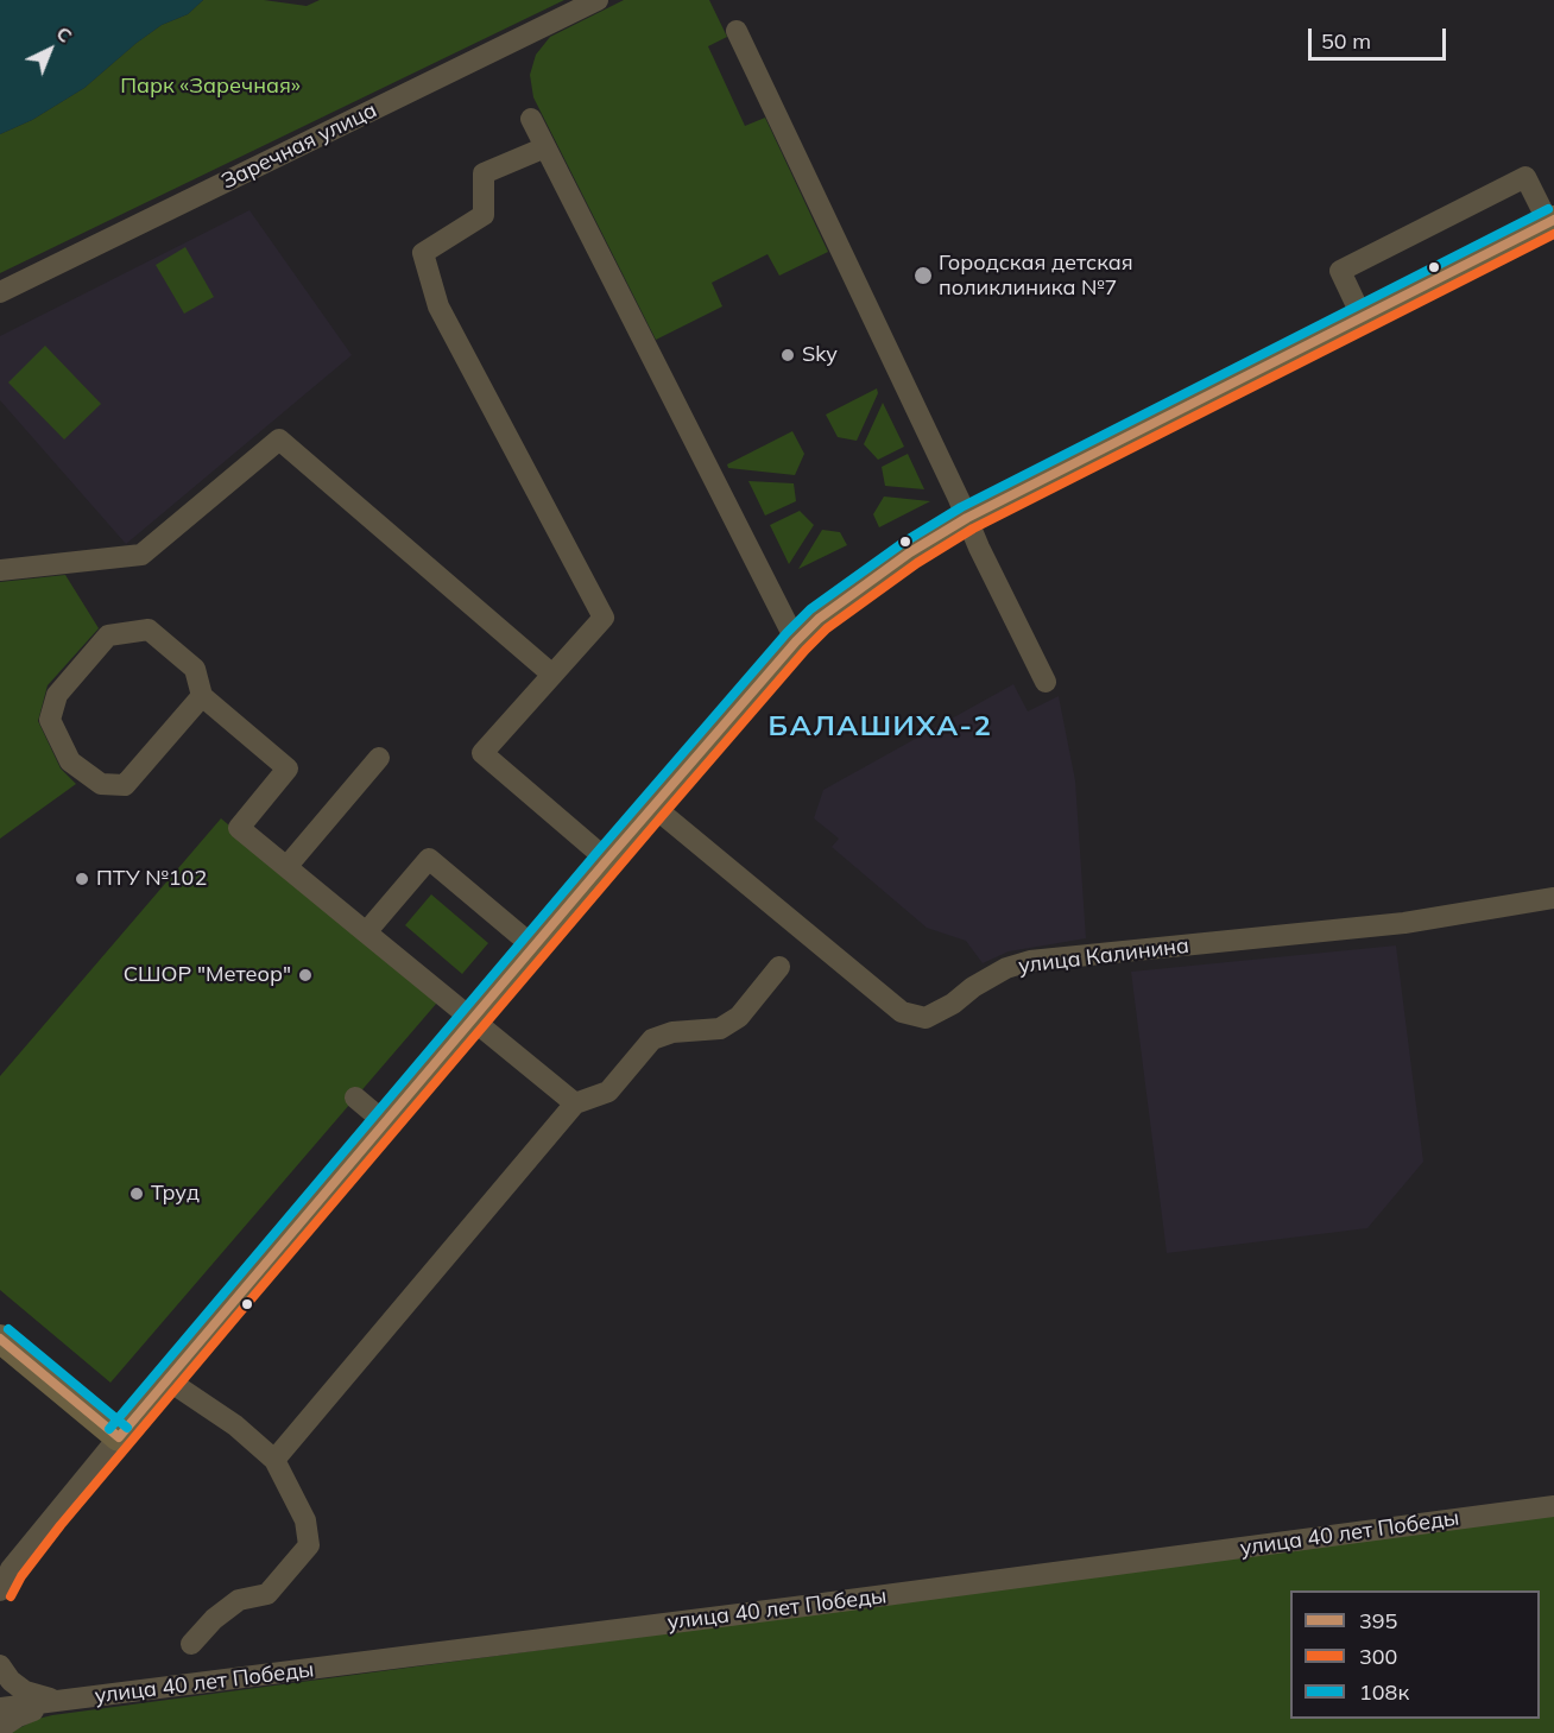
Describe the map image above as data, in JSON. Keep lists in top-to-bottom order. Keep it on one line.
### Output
{"streets":{"street":["Заречная улица","улица Калинина","улица 40 лет Победы"]},"districts":["БАЛАШИХА-2"],"parks":["Парк «Заречная»"],"places":["Городская детская поликлиника №7","Sky","ПТУ №102","СШОР \"Метеор\"","Труд"],"lines":["transit line 108к","transit line 395","transit line 300"],"legend":["395","300","108к"],"scale_bar":"50 m","north":"top right"}
